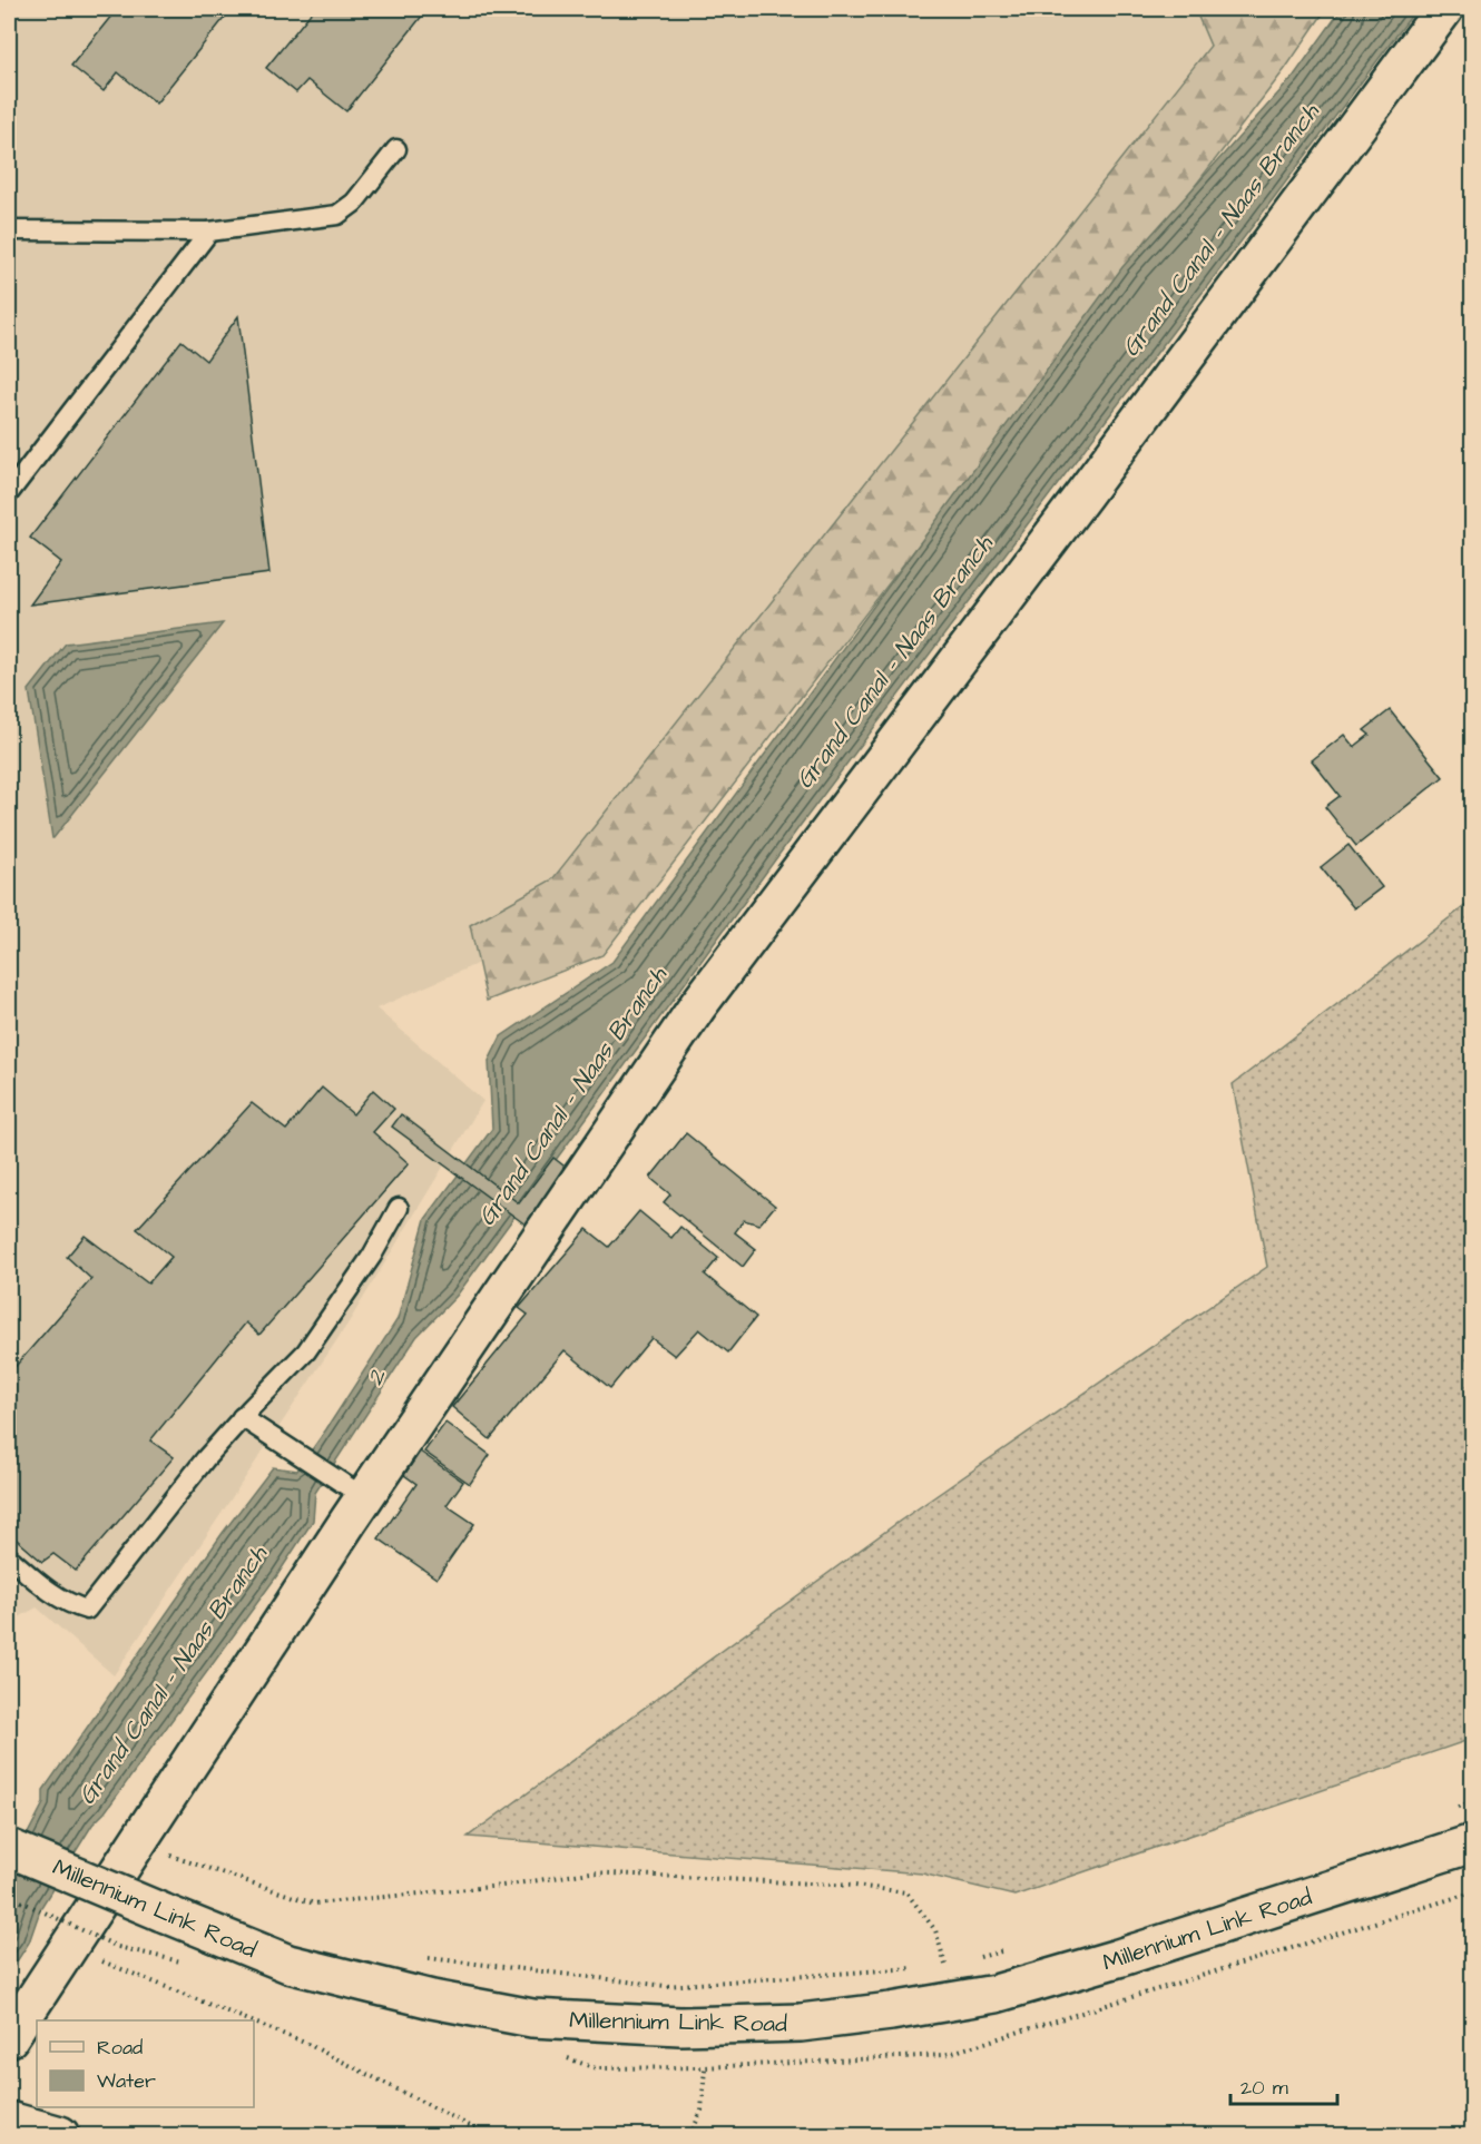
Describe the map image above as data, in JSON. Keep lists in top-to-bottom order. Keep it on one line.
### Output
{"streets":{"main road":["Millennium Link Road"]},"water":["Grand Canal - Naas Branch","2"],"legend":["Road","Water"],"scale_bar":"20 m"}
